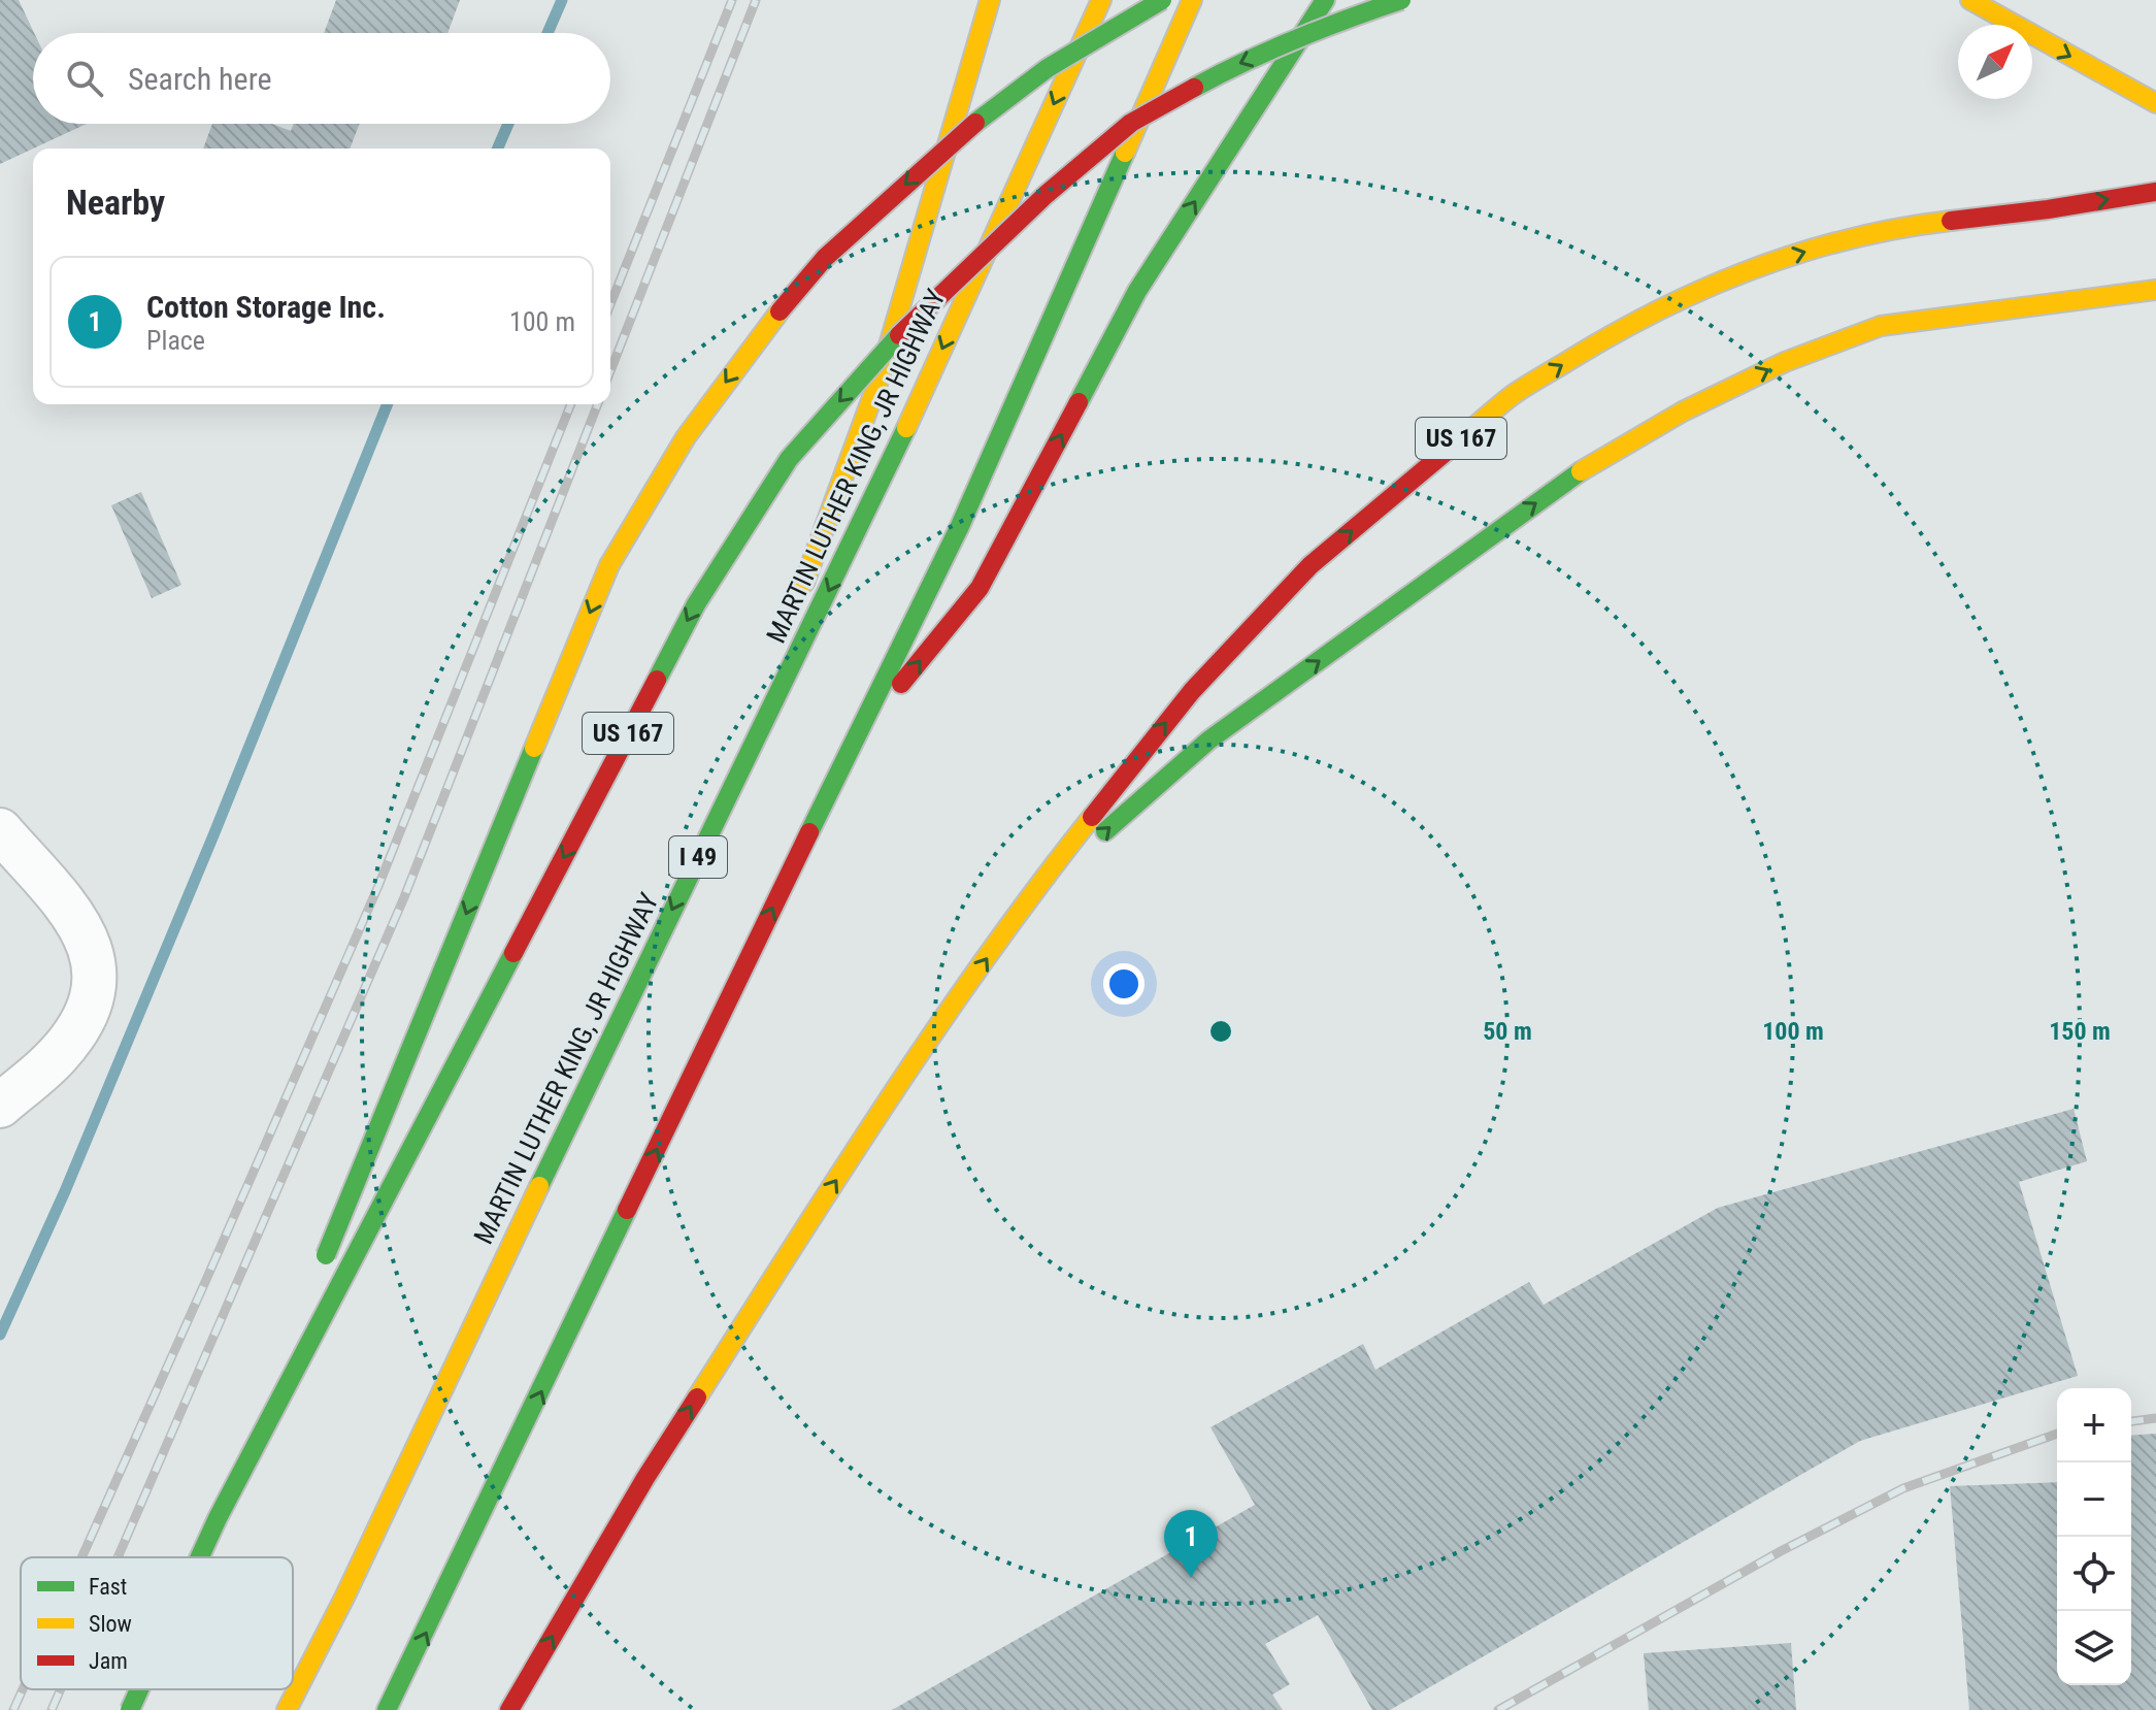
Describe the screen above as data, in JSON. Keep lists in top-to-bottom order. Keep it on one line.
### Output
{"streets":{"main road":["US 167","MARTIN LUTHER KING, JR HIGHWAY","I 49"]},"legend":["Fast","Slow","Jam"],"north":"top right","page":{"search":"Search here","heading":"Nearby","list":[{"mark":"1","name":"Cotton Storage Inc.","note":"Place","value":"100 m"}],"map_buttons":["+","−"],"pins":"1"},"rings":["50 m","100 m","150 m"]}
